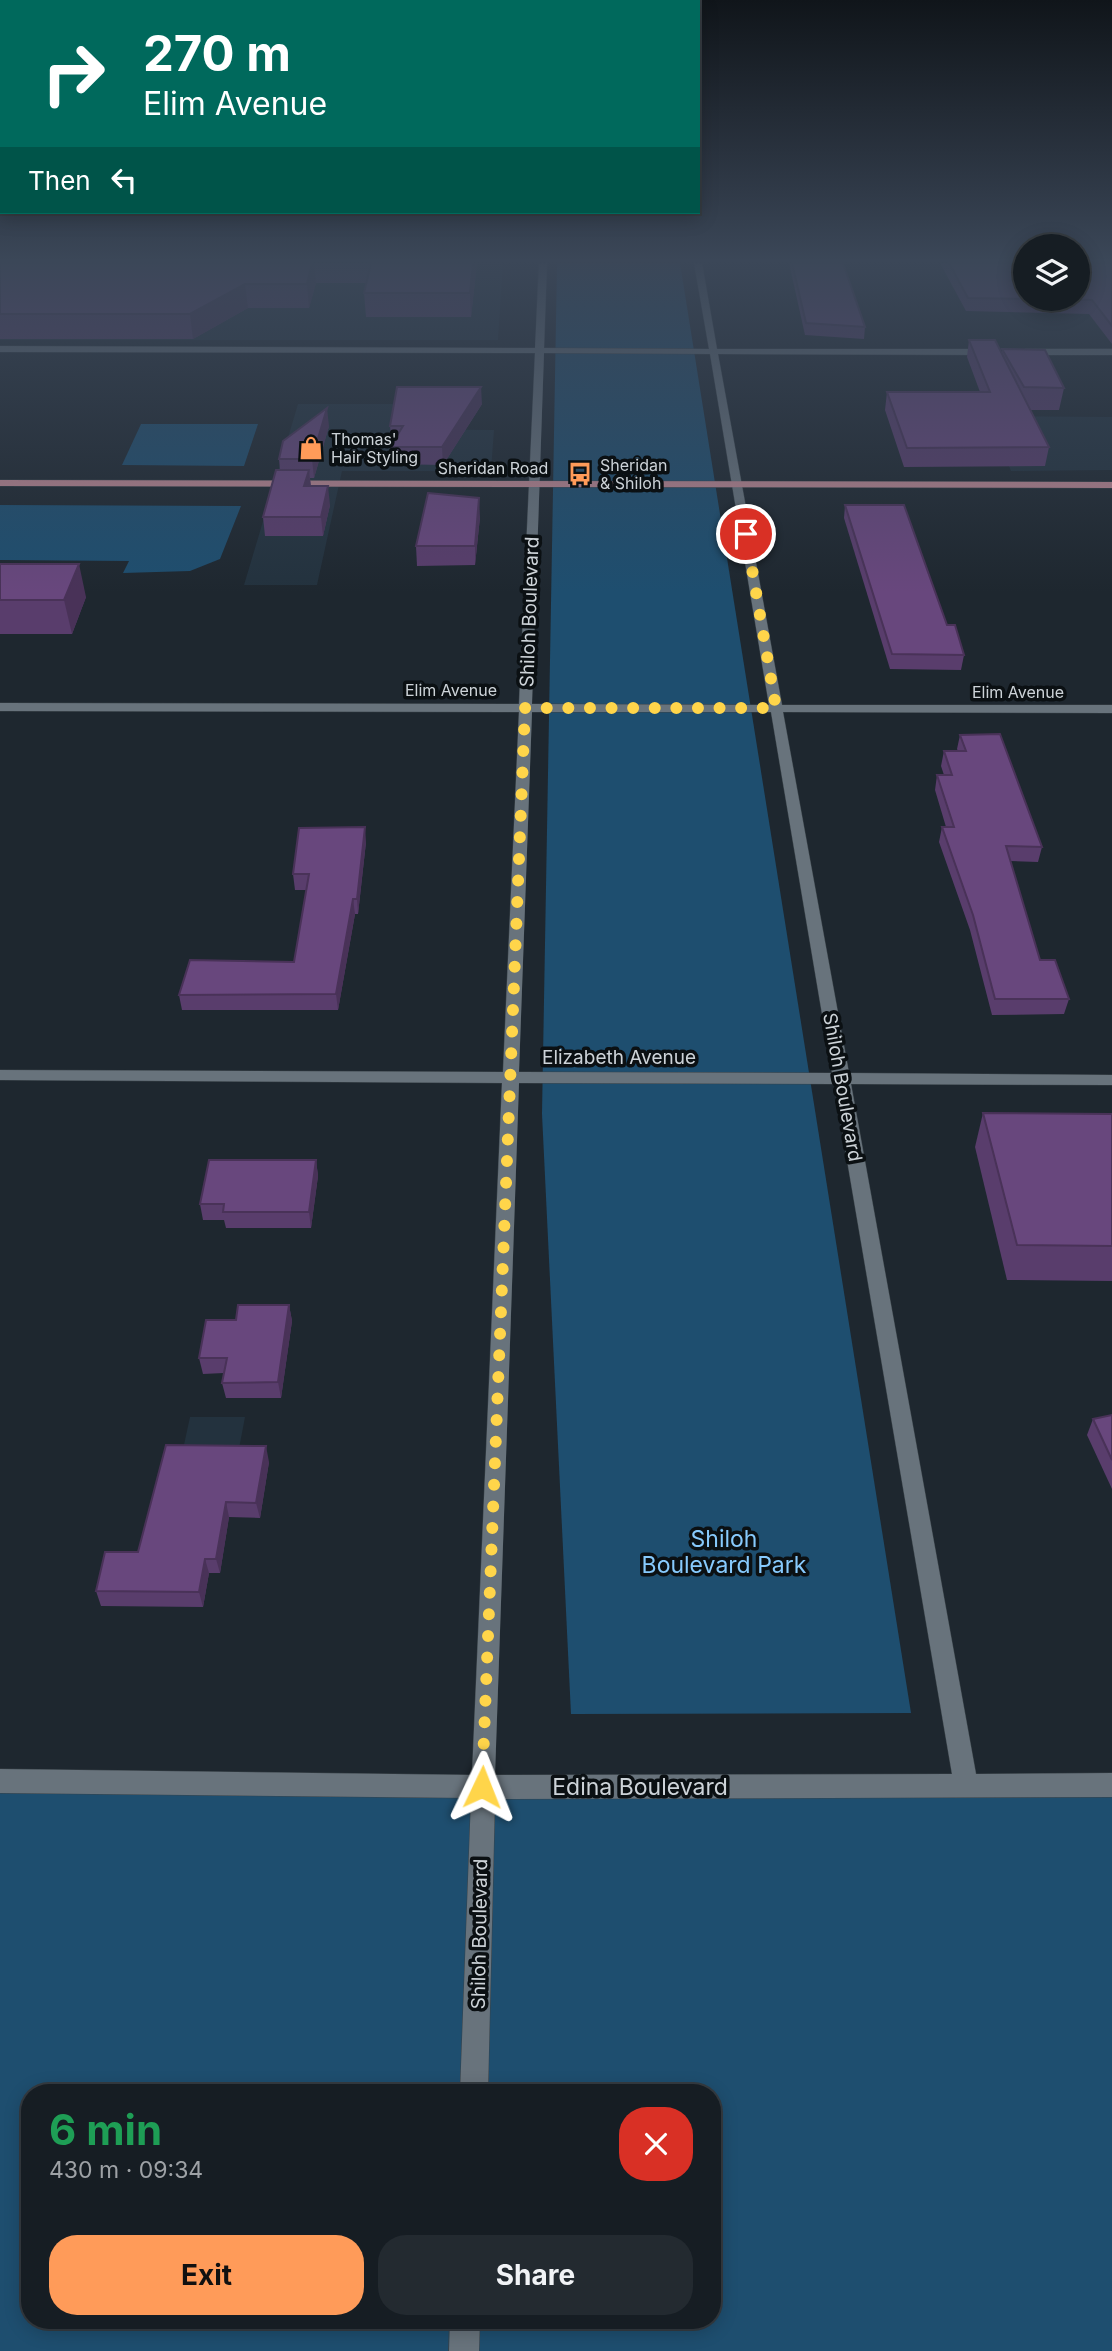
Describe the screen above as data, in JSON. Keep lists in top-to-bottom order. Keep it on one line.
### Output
{"streets":{"main road":["Sheridan Road"],"street":["Shiloh Boulevard","Elim Avenue","Elizabeth Avenue","Edina Boulevard"]},"crossings":[["Sheridan Road","Shiloh Boulevard"],["Shiloh Boulevard","Elim Avenue"],["Shiloh Boulevard","Elizabeth Avenue"],["Shiloh Boulevard","Edina Boulevard"]],"parks":["Shiloh Boulevard Park"],"places":{"shop":["Thomas' Hair Styling"],"bus stop":["Sheridan & Shiloh"]},"page":{"turn":["270 m","Elim Avenue"],"then":"Then","heading":["6 min","430 m · 09:34"],"buttons":["Exit","Share"]}}
